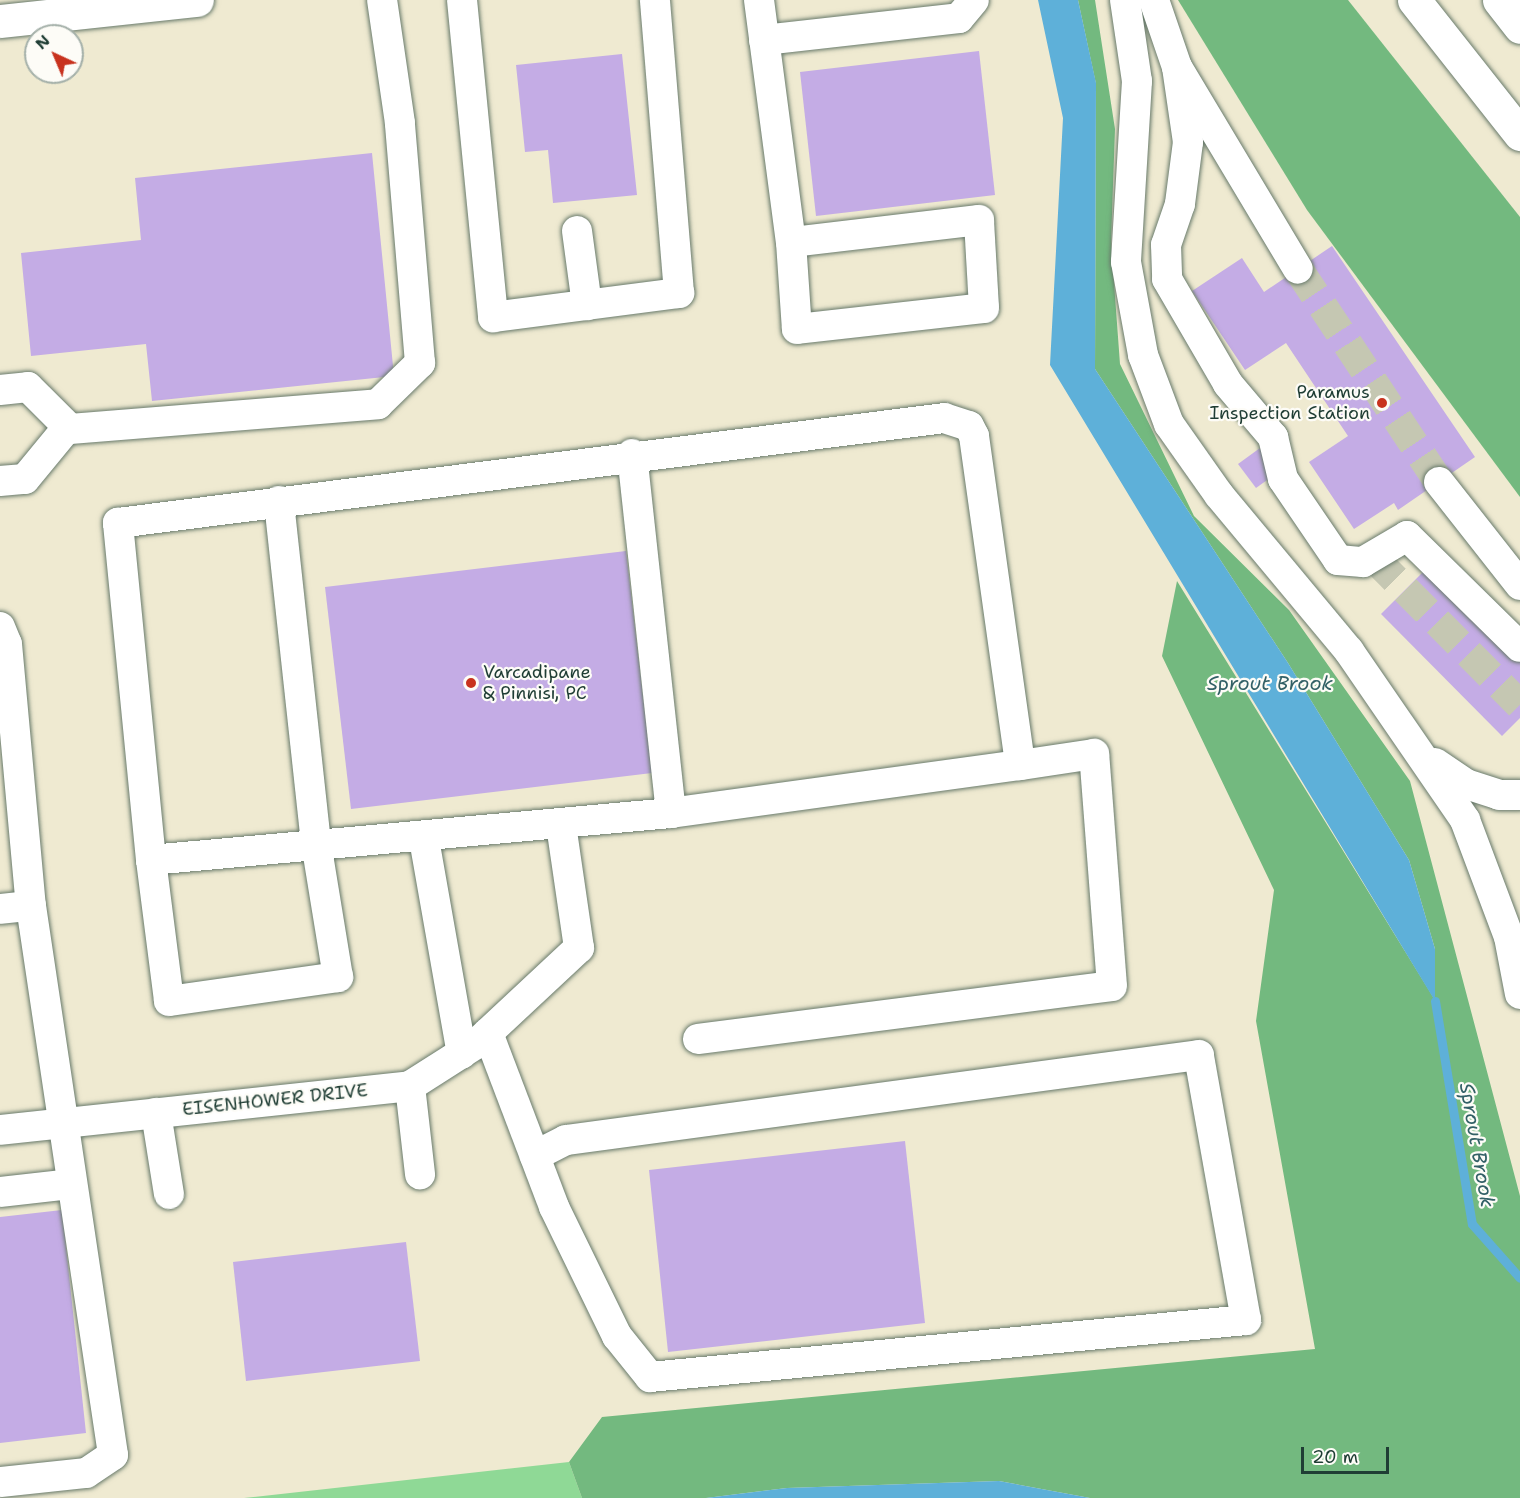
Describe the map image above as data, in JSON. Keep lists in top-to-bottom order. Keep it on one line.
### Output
{"streets":{"street":["EISENHOWER DRIVE"]},"water":["Sprout Brook"],"places":["Paramus Inspection Station","Varcadipane & Pinnisi, PC"],"scale_bar":"20 m","north":"top left"}
